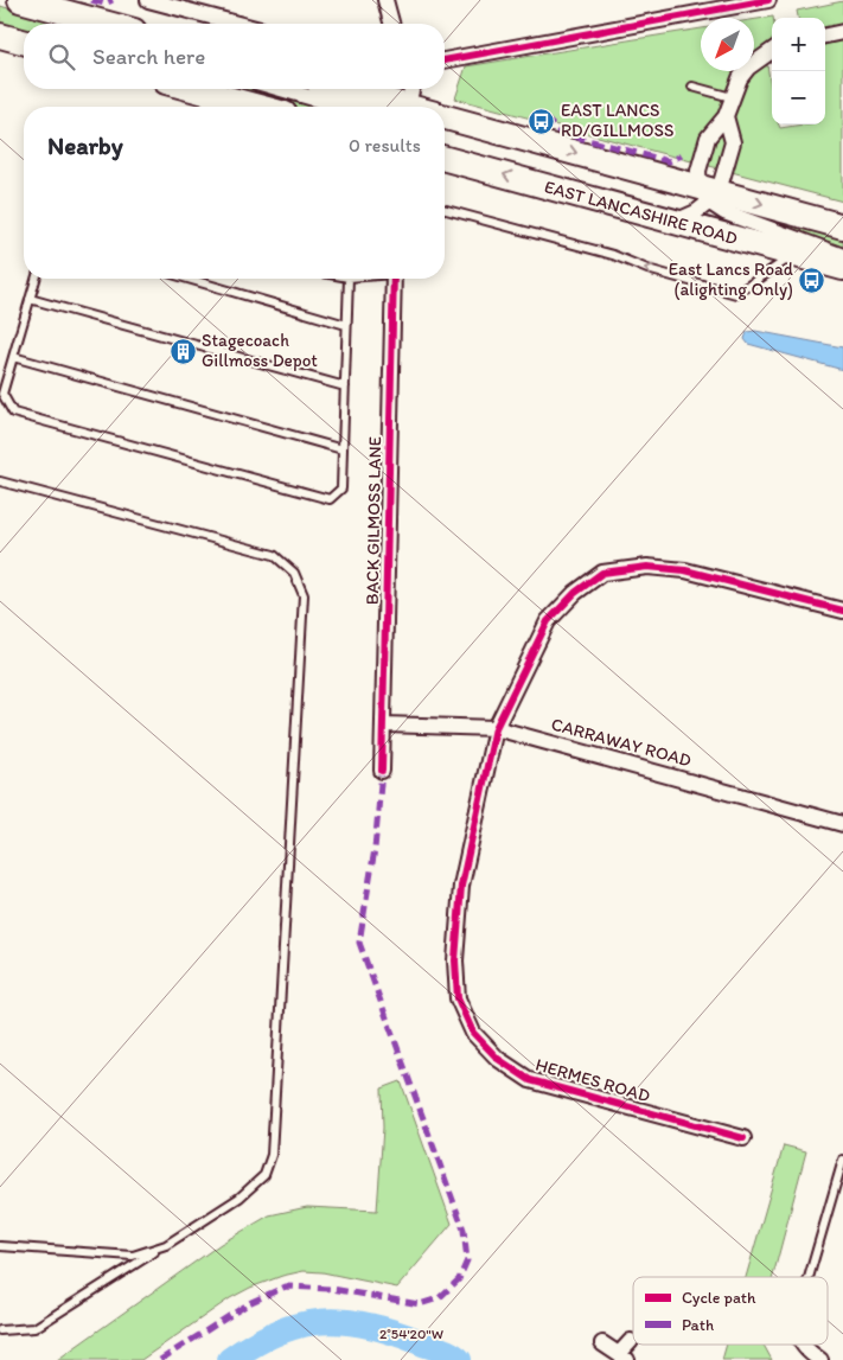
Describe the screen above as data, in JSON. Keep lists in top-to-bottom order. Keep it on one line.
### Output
{"streets":{"highway":["EAST LANCASHIRE ROAD"],"street":["BACK GILMOSS LANE","CARRAWAY ROAD","HERMES ROAD"]},"crossings":[["BACK GILMOSS LANE","CARRAWAY ROAD"],["CARRAWAY ROAD","HERMES ROAD"]],"places":{"bus stop":["EAST LANCS RD/GILLMOSS","East Lancs Road (alighting Only)"],"building":["Stagecoach Gillmoss Depot"]},"legend":["Cycle path","Path"],"north":"bottom left","page":{"map_buttons":["+","−"],"search":"Search here","heading":["Nearby","0 results"]},"coordinates":["2°54'20\"W"]}
